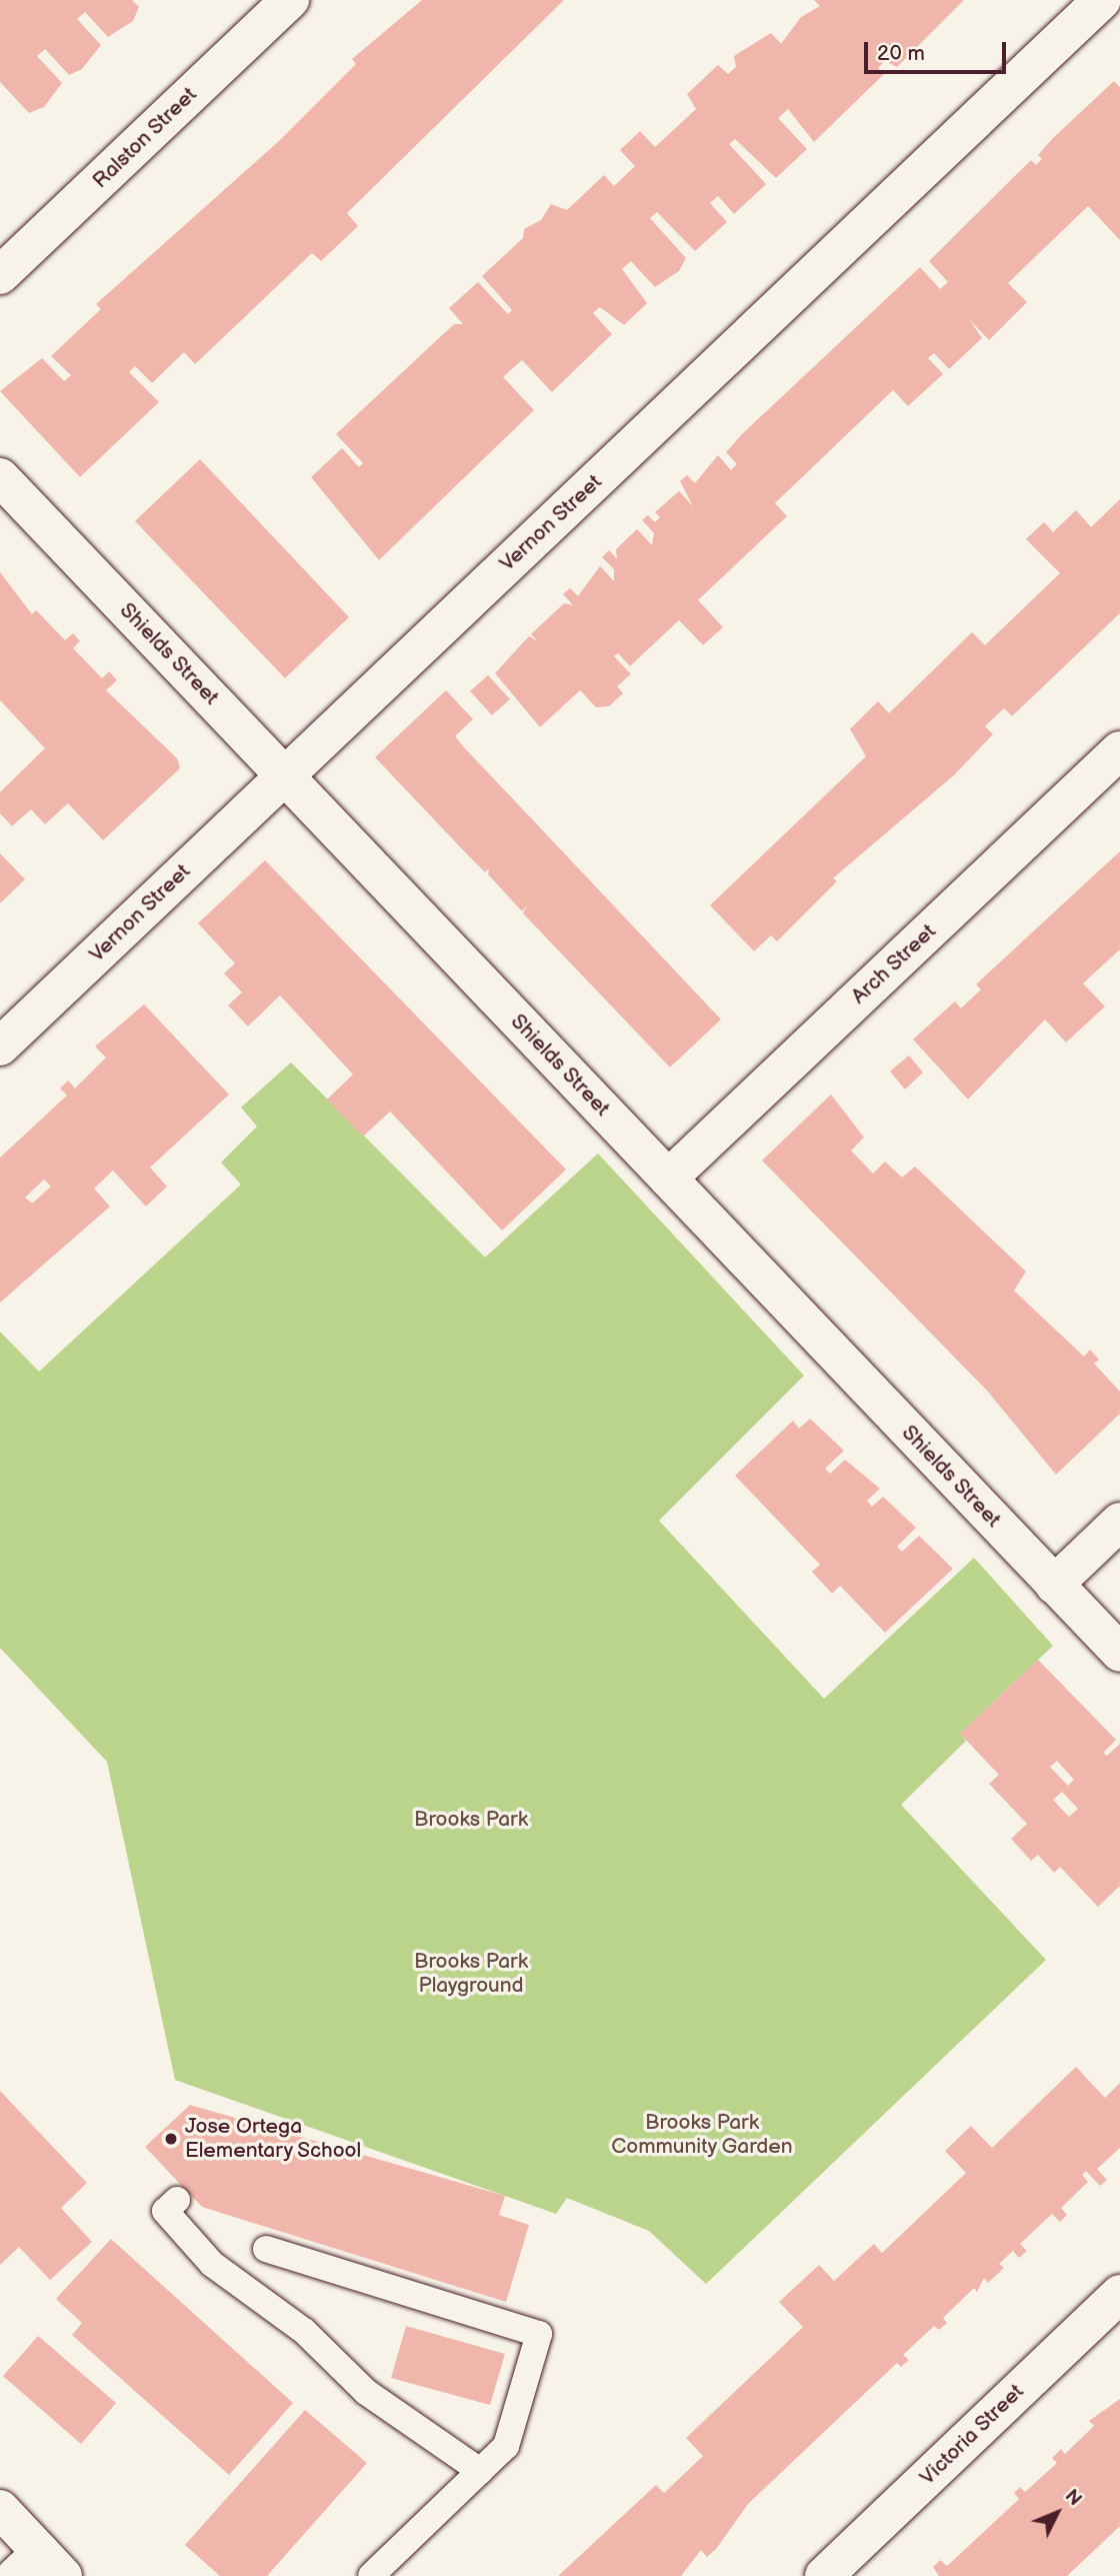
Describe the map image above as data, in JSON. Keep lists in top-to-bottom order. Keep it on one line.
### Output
{"streets":{"street":["Ralston Street","Vernon Street","Shields Street","Arch Street","Victoria Street"]},"crossings":[["Vernon Street","Shields Street"],["Shields Street","Arch Street"]],"parks":["Brooks Park","Brooks Park Playground","Brooks Park Community Garden"],"places":["Jose Ortega Elementary School"],"scale_bar":"20 m","north":"top right"}
